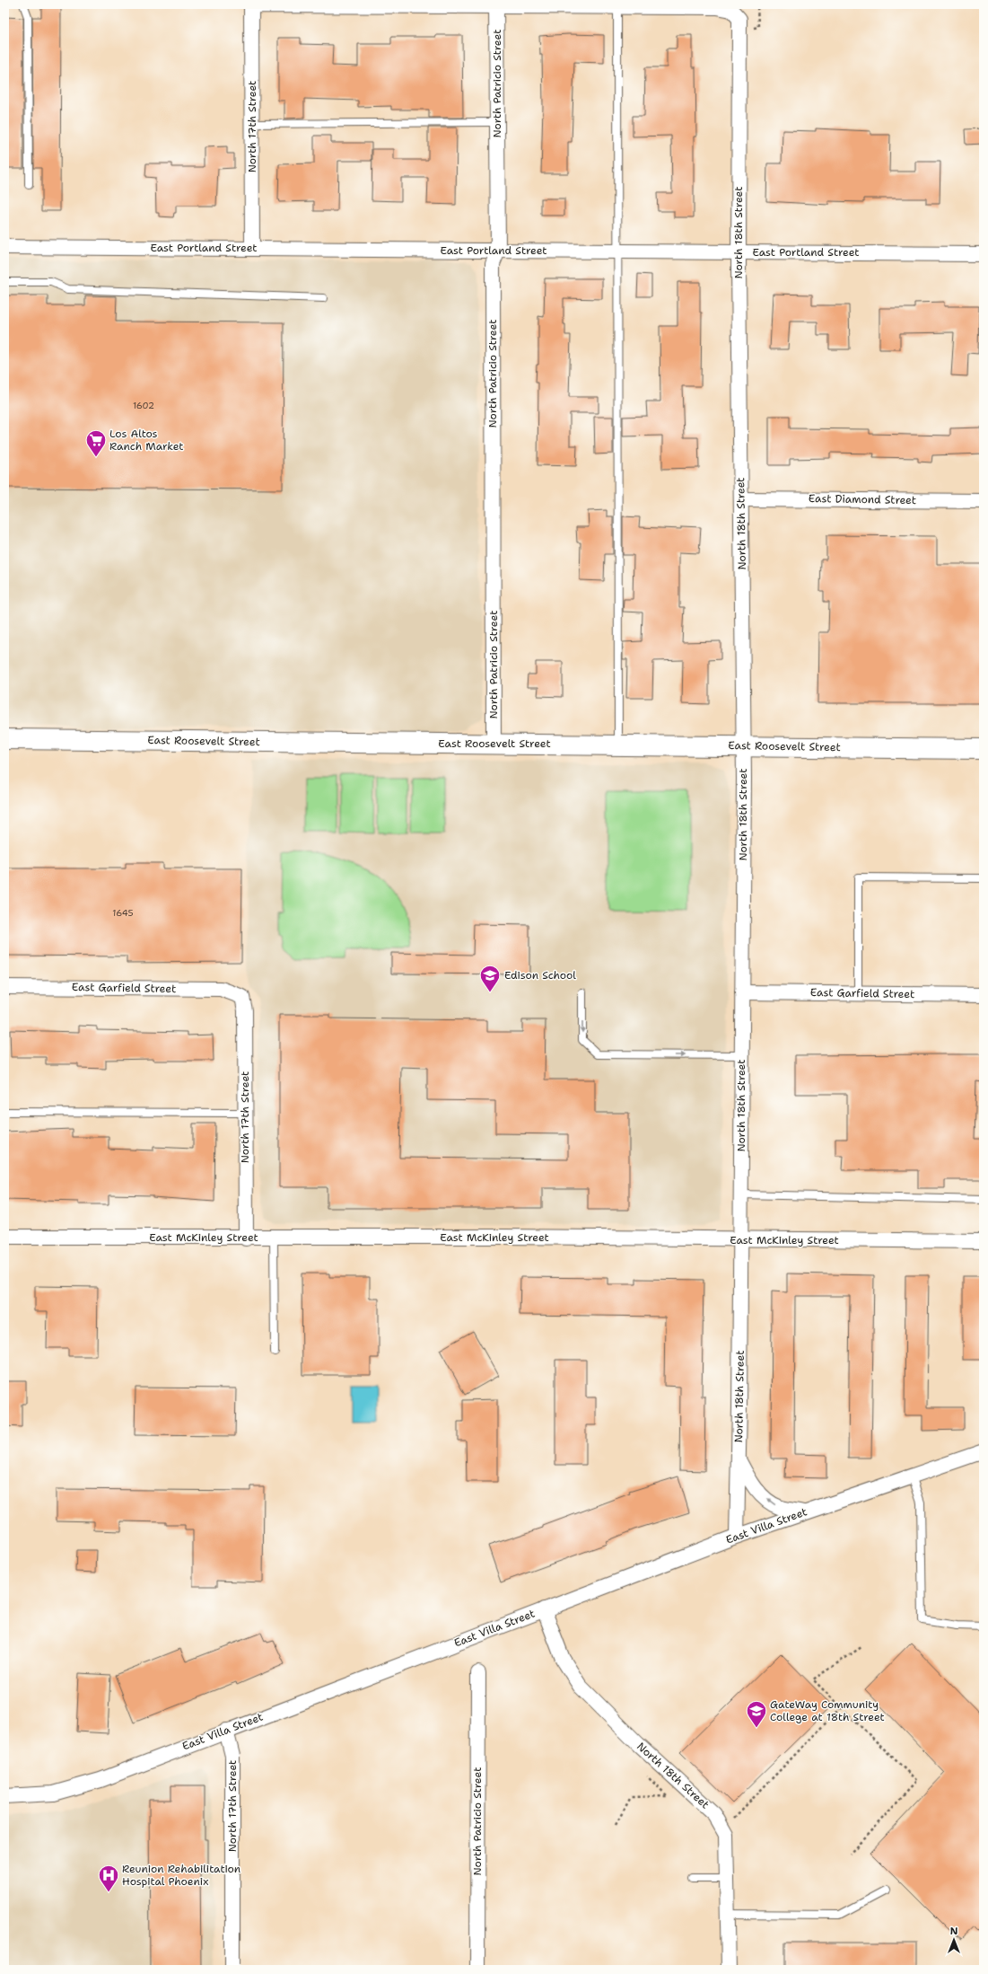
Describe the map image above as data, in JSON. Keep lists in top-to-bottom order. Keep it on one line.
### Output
{"streets":{"street":["North Patricio Street","North 17th Street","North 18th Street","East Portland Street","East Diamond Street","East Roosevelt Street","East Garfield Street","East McKinley Street","East Villa Street"]},"crossings":[["North Patricio Street","East Portland Street"],["North Patricio Street","East Roosevelt Street"],["North 17th Street","East Portland Street"],["North 17th Street","East Garfield Street"],["North 17th Street","East McKinley Street"],["North 17th Street","East Villa Street"],["North 18th Street","East Portland Street"],["North 18th Street","East Diamond Street"],["North 18th Street","East Roosevelt Street"],["North 18th Street","East Garfield Street"],["North 18th Street","East McKinley Street"],["North 18th Street","East Villa Street"]],"places":{"supermarket":["Los Altos Ranch Market"],"school or university":["Edison School","GateWay Community College at 18th Street"],"hospital":["Reunion Rehabilitation Hospital Phoenix"]},"house_numbers":["1602","1645"],"north":"top"}
